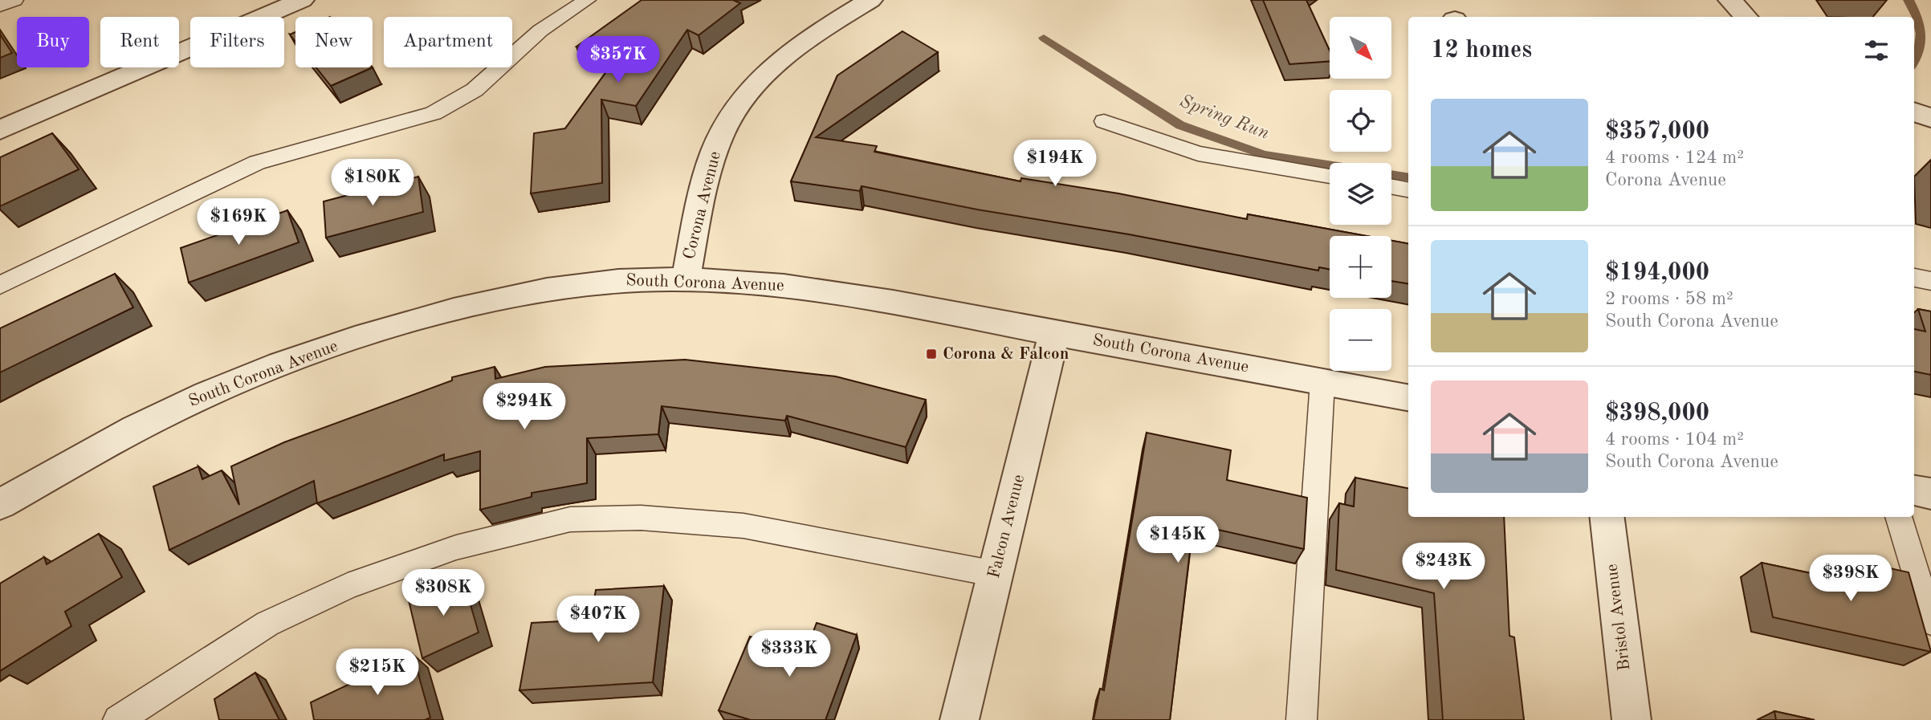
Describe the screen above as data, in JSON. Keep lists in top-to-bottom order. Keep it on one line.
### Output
{"streets":{"street":["Corona Avenue","South Corona Avenue","Falcon Avenue","Bristol Avenue"]},"crossings":[["Corona Avenue","South Corona Avenue"],["South Corona Avenue","Falcon Avenue"]],"water":["Spring Run"],"places":{"transit":["Corona & Falcon"]},"north":"bottom right","page":{"map_buttons":["+","−"],"chip":["Buy","Rent","Filters","New","Apartment"],"heading":"12 homes","price":["$357K","$194K","$180K","$169K","$294K","$145K","$243K","$398K","$308K","$407K","$333K","$215K"],"list":[{"name":"$357,000","note":"4 rooms · 124 m² · Corona Avenue"},{"name":"$194,000","note":"2 rooms · 58 m² · South Corona Avenue"},{"name":"$398,000","note":"4 rooms · 104 m² · South Corona Avenue"}]}}
